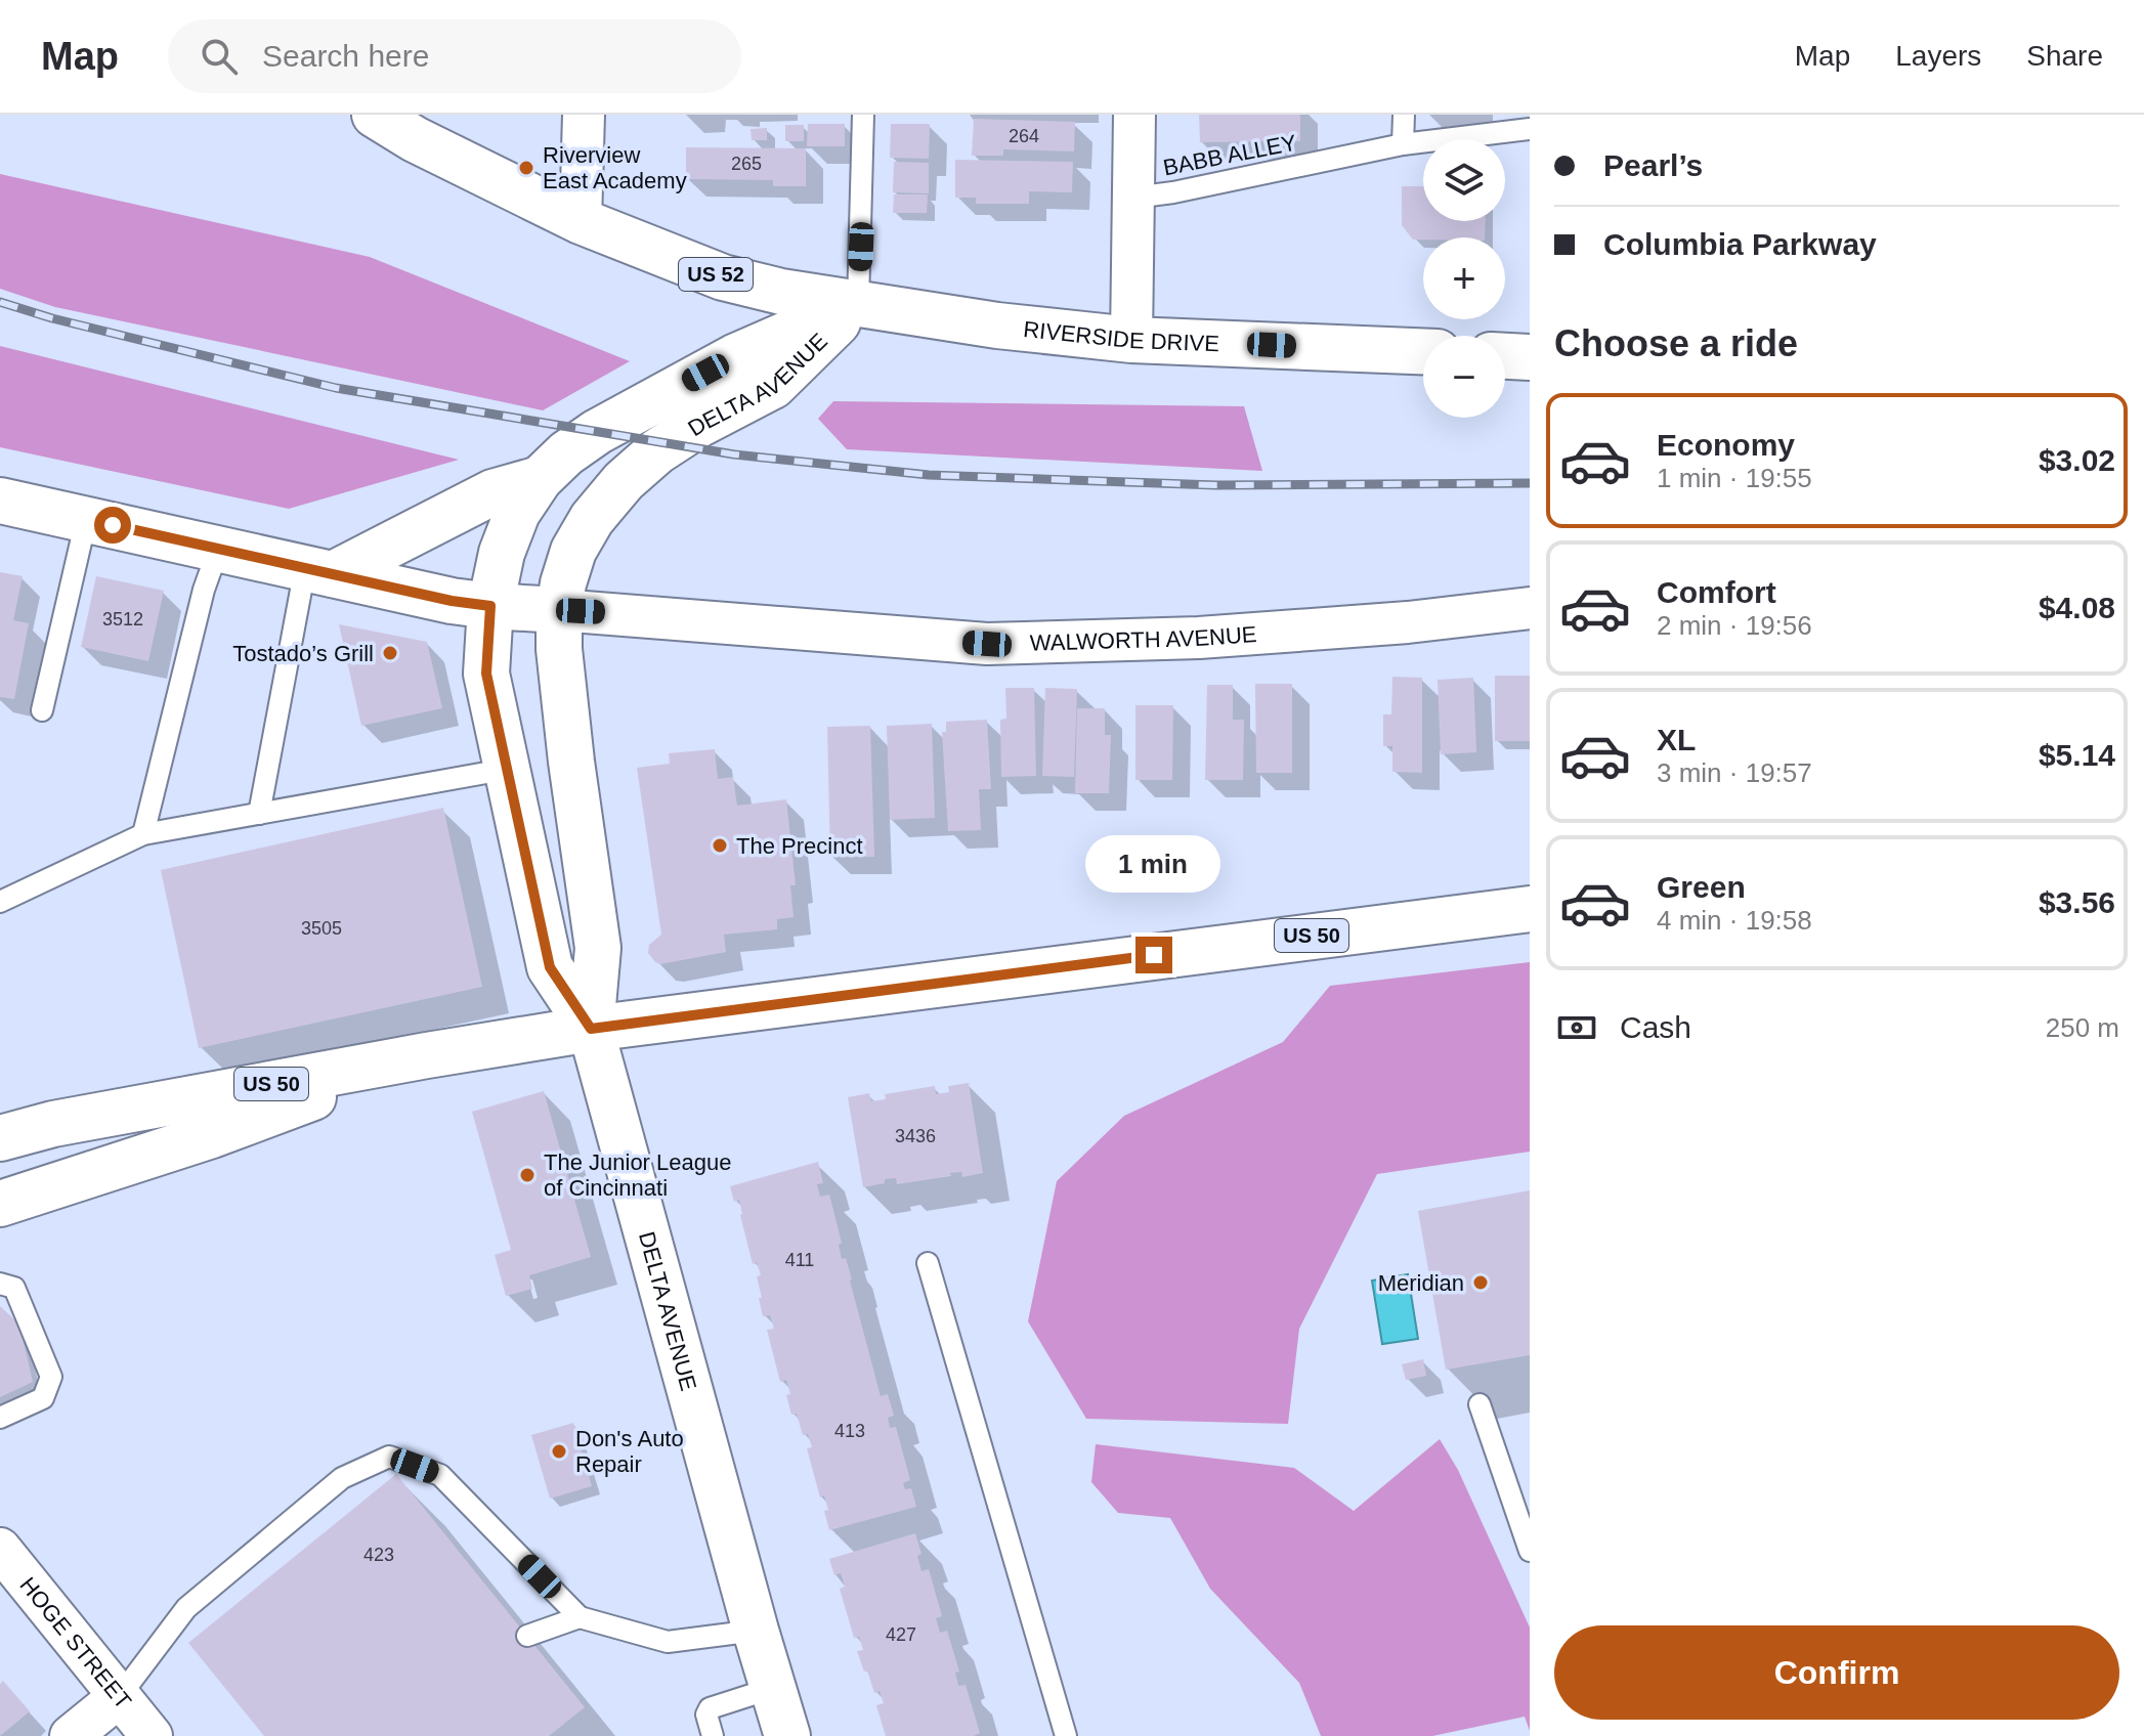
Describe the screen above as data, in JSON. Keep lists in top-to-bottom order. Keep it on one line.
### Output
{"streets":{"main road":["US 52","RIVERSIDE DRIVE","DELTA AVENUE","US 50"],"street":["WALWORTH AVENUE","HOGE STREET"],"lane":["BABB ALLEY"]},"crossings":[["US 52","RIVERSIDE DRIVE"],["US 52","DELTA AVENUE"],["RIVERSIDE DRIVE","DELTA AVENUE"],["DELTA AVENUE","WALWORTH AVENUE"],["DELTA AVENUE","US 50"]],"places":["Riverview East Academy","Tostado’s Grill","The Precinct","The Junior League of Cincinnati","Meridian","Don's Auto Repair"],"house_numbers":["264","265","3512","3505","3436","411","413","423","427"],"page":{"header":"Map","search":"Search here","nav":["Map","Layers","Share"],"banner":["Pearl’s","Columbia Parkway"],"map_buttons":["+","−"],"heading":"Choose a ride","list":[{"name":"Economy","note":"1 min · 19:55","value":"$3.02"},{"name":"Comfort","note":"2 min · 19:56","value":"$4.08"},{"name":"XL","note":"3 min · 19:57","value":"$5.14"},{"name":"Green","note":"4 min · 19:58","value":"$3.56"}],"bubble":"1 min","pay":["Cash","250 m"],"buttons":"Confirm"}}
